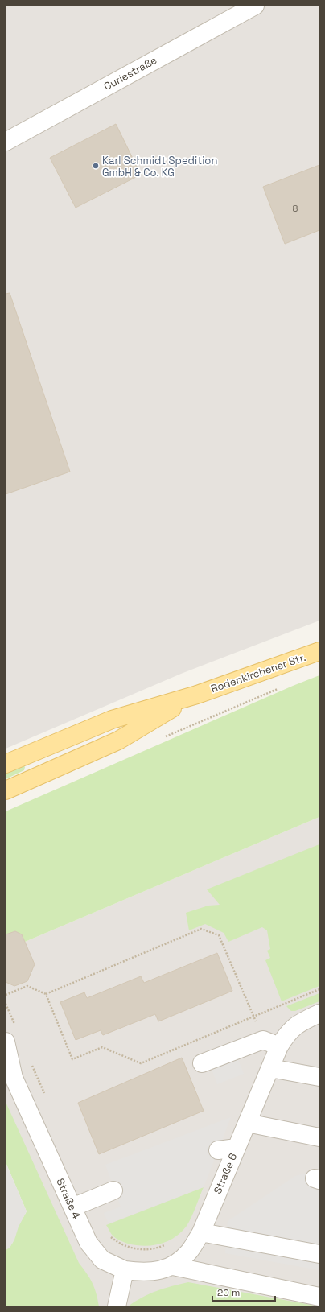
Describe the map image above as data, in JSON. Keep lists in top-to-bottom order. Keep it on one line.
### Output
{"streets":{"main road":["Rodenkirchener Str."],"street":["Curiestraße","Straße 6","Straße 4"]},"crossings":[["Straße 6","Straße 4"]],"places":["Karl Schmidt Spedition GmbH & Co. KG"],"house_numbers":["8"],"scale_bar":"20 m"}
